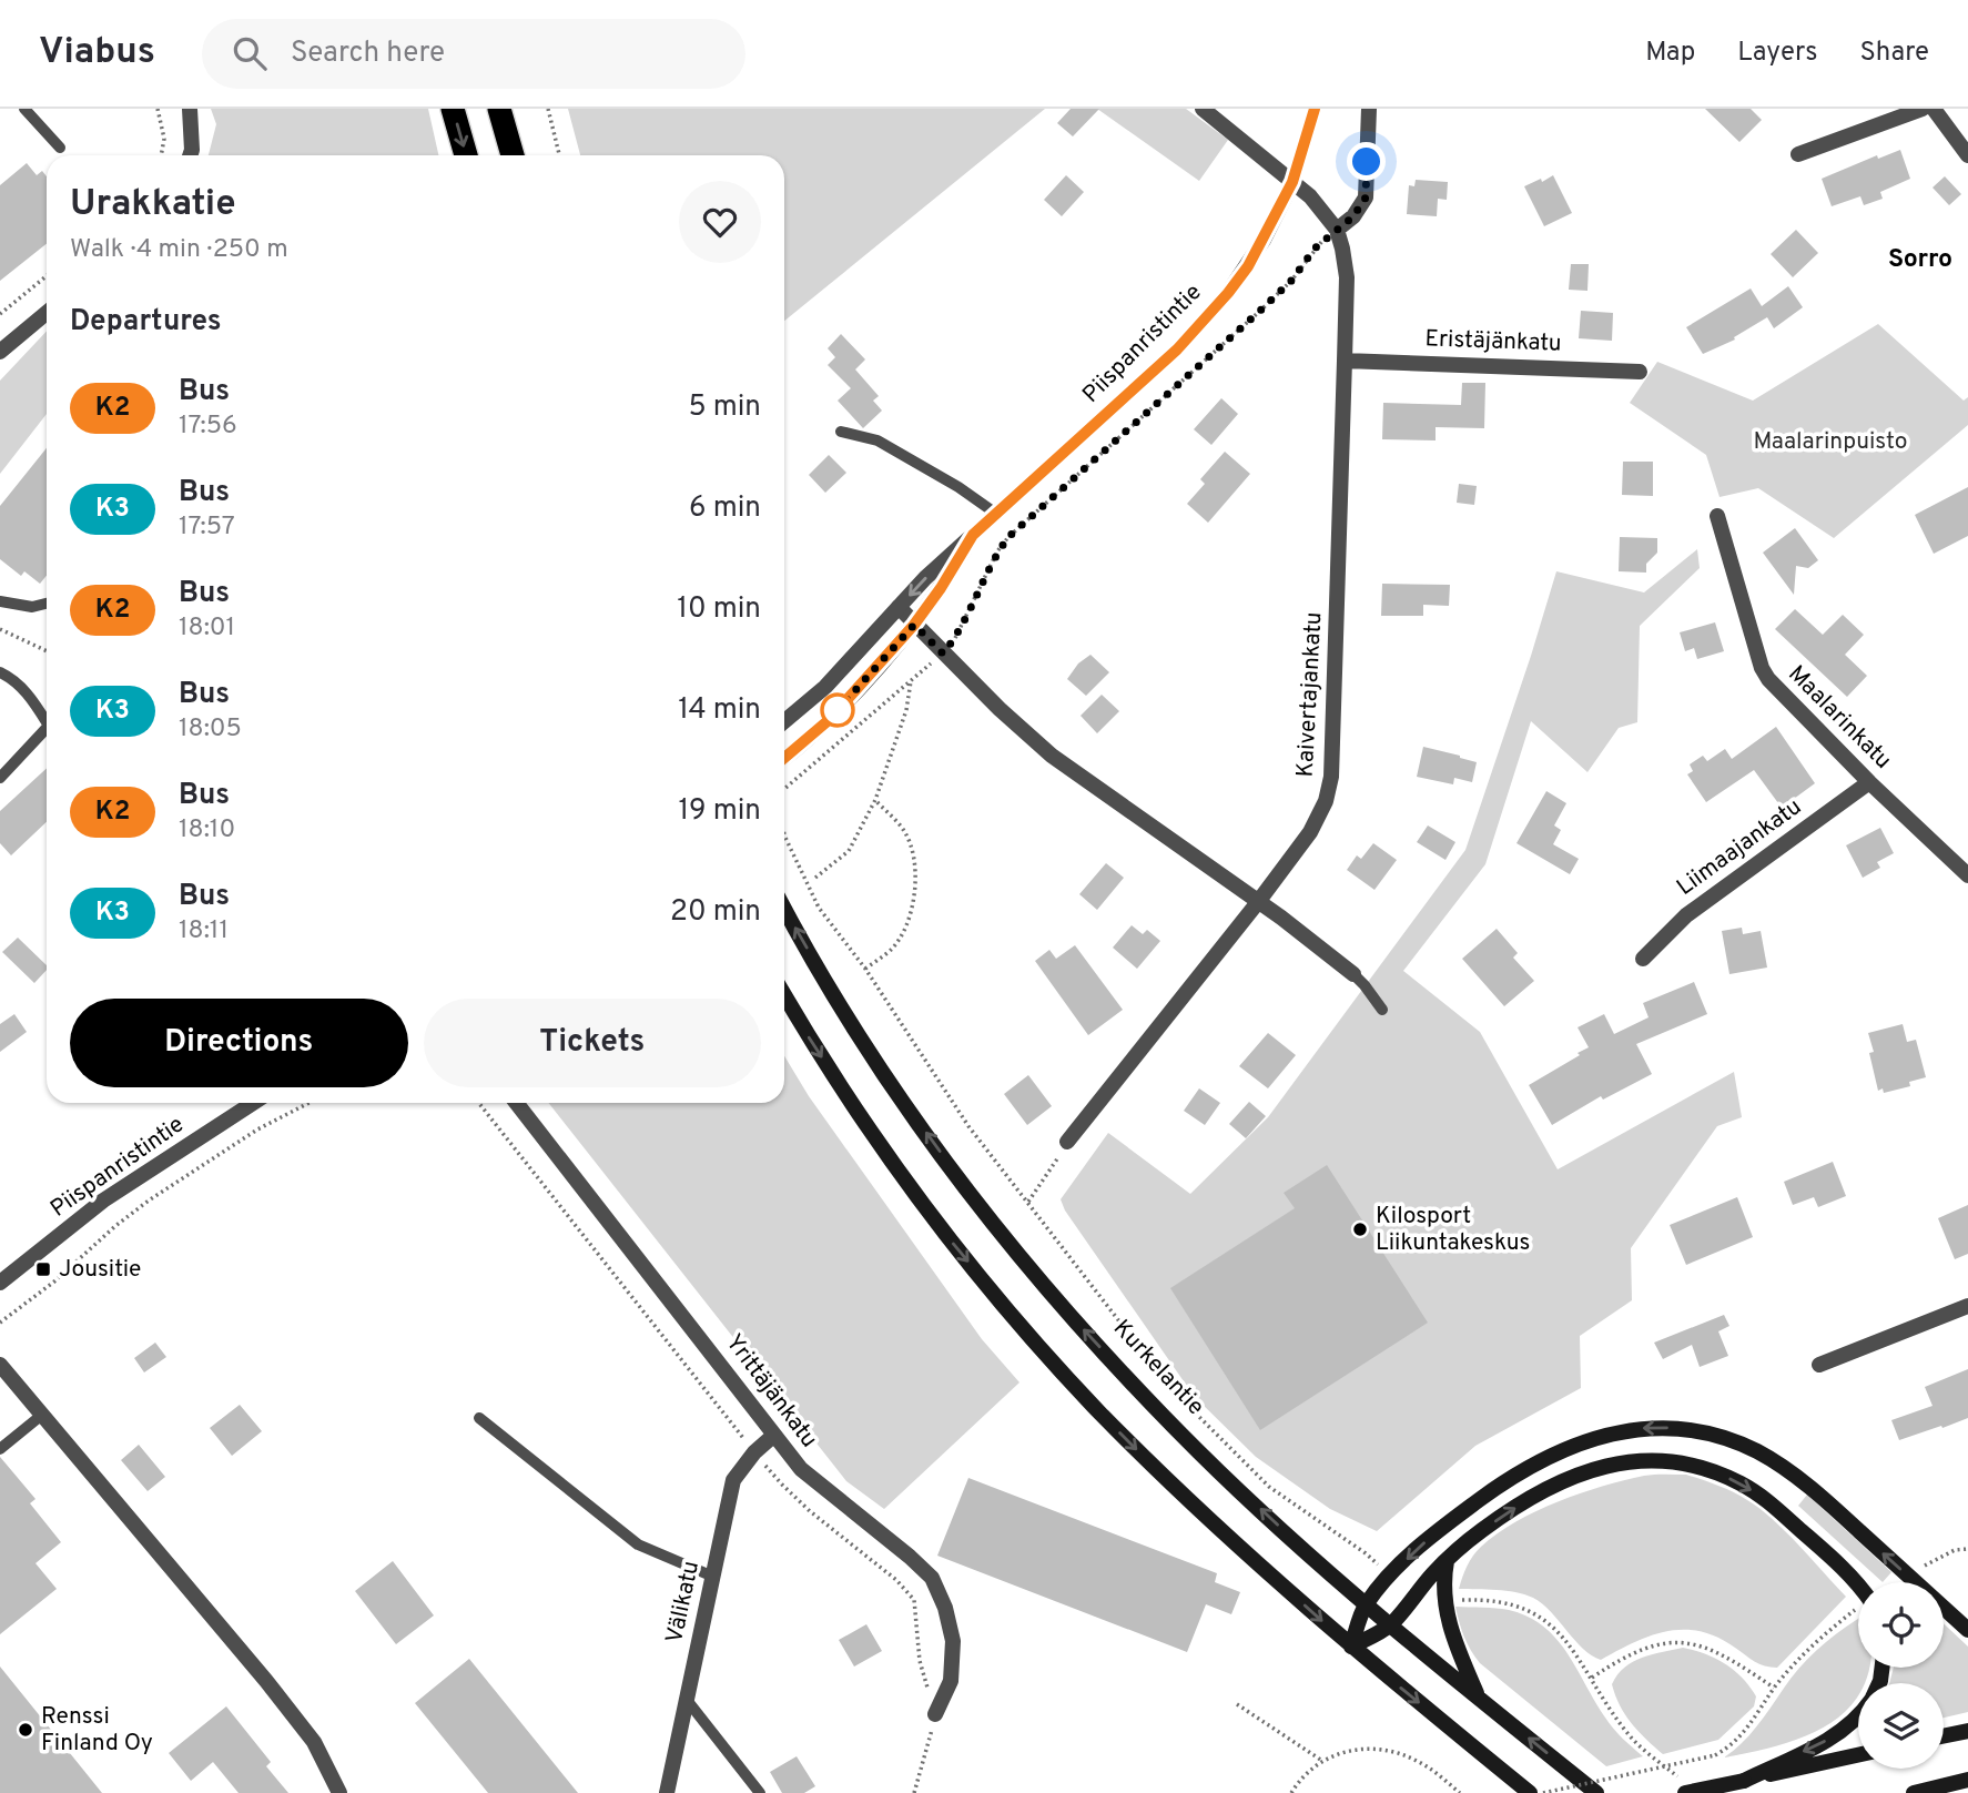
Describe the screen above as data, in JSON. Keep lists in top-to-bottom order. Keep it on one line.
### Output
{"streets":{"main road":["Kurkelantie"],"street":["Eristäjänkatu","Piispanristintie","Kaivertajankatu","Maalarinkatu","Liimaajankatu","Yrittäjänkatu","Välikatu"]},"crossings":[["Eristäjänkatu","Kaivertajankatu"],["Piispanristintie","Kaivertajankatu"],["Maalarinkatu","Liimaajankatu"],["Yrittäjänkatu","Välikatu"]],"districts":["Sorro"],"parks":["Maalarinpuisto"],"places":{"other":["Kilosport Liikuntakeskus","Renssi Finland Oy"],"transit":["Jousitie"]},"lines":["bus line K2"],"page":{"header":"Viabus","search":"Search here","nav":["Map","Layers","Share"],"heading":[["Urakkatie","Walk · 4 min · 250 m"],"Departures"],"list":[{"mark":"K2","name":"Bus","note":"17:56","value":"5 min"},{"mark":"K3","name":"Bus","note":"17:57","value":"6 min"},{"mark":"K2","name":"Bus","note":"18:01","value":"10 min"},{"mark":"K3","name":"Bus","note":"18:05","value":"14 min"},{"mark":"K2","name":"Bus","note":"18:10","value":"19 min"},{"mark":"K3","name":"Bus","note":"18:11","value":"20 min"}],"buttons":["Directions","Tickets"]}}
